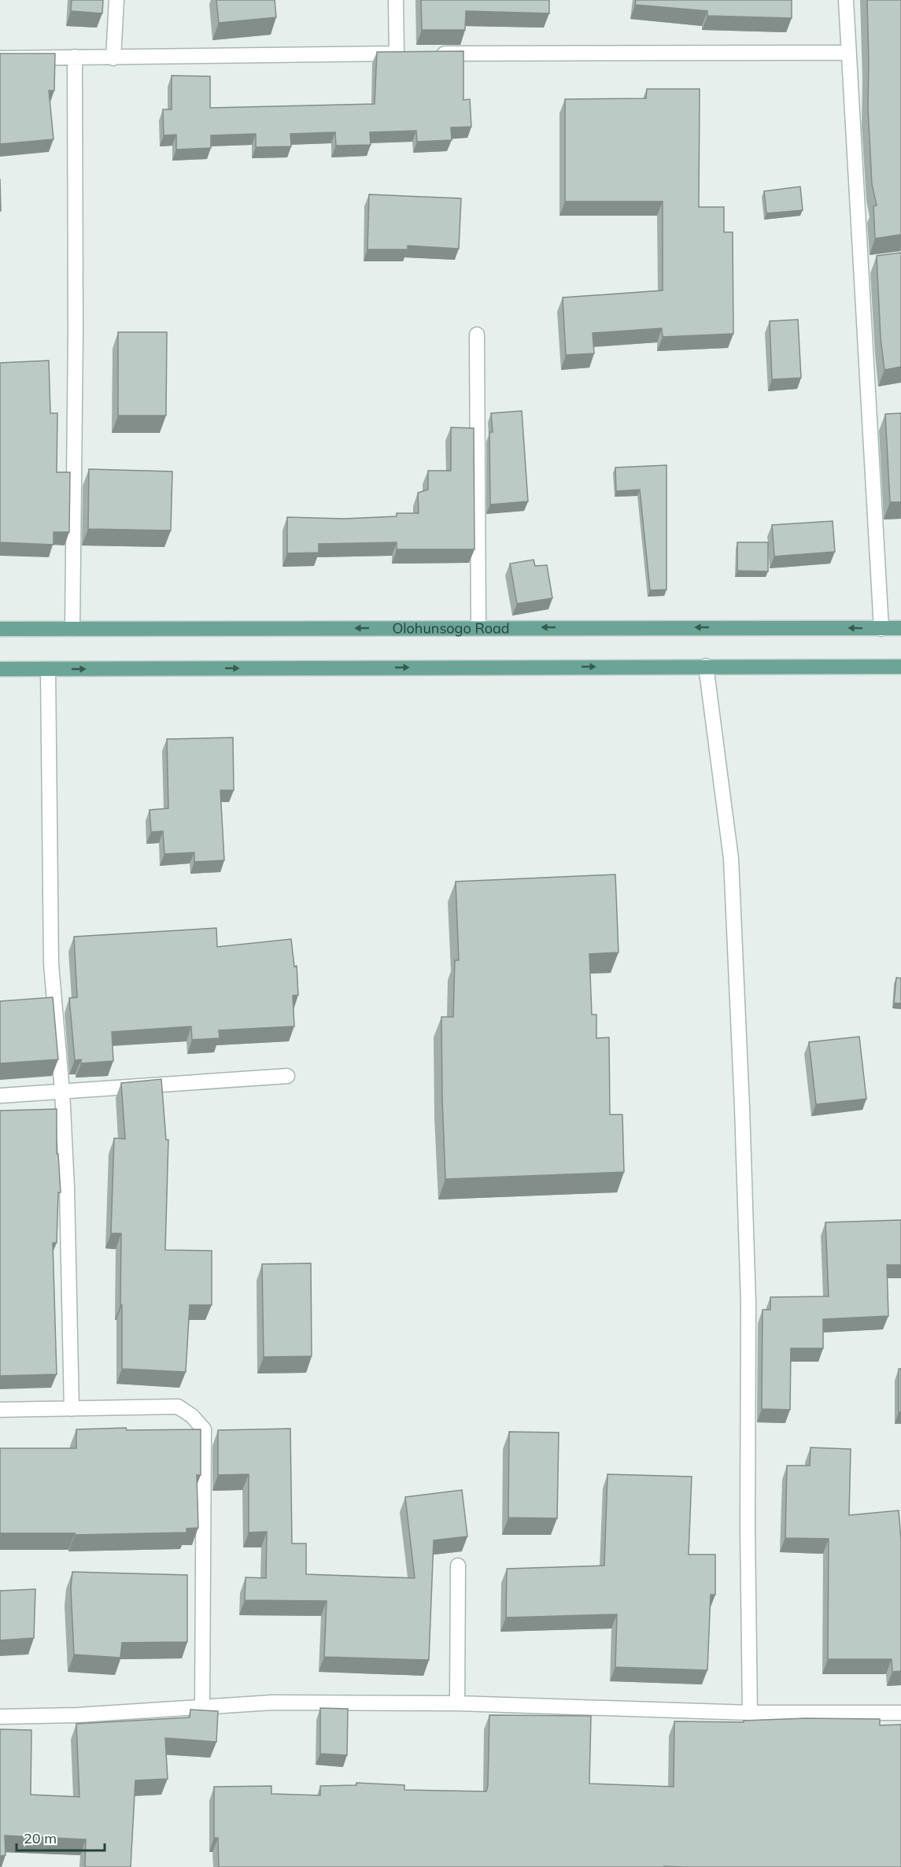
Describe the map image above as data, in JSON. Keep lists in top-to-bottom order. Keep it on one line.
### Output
{"streets":{"main road":["Olohunsogo Road"]},"scale_bar":"20 m"}
